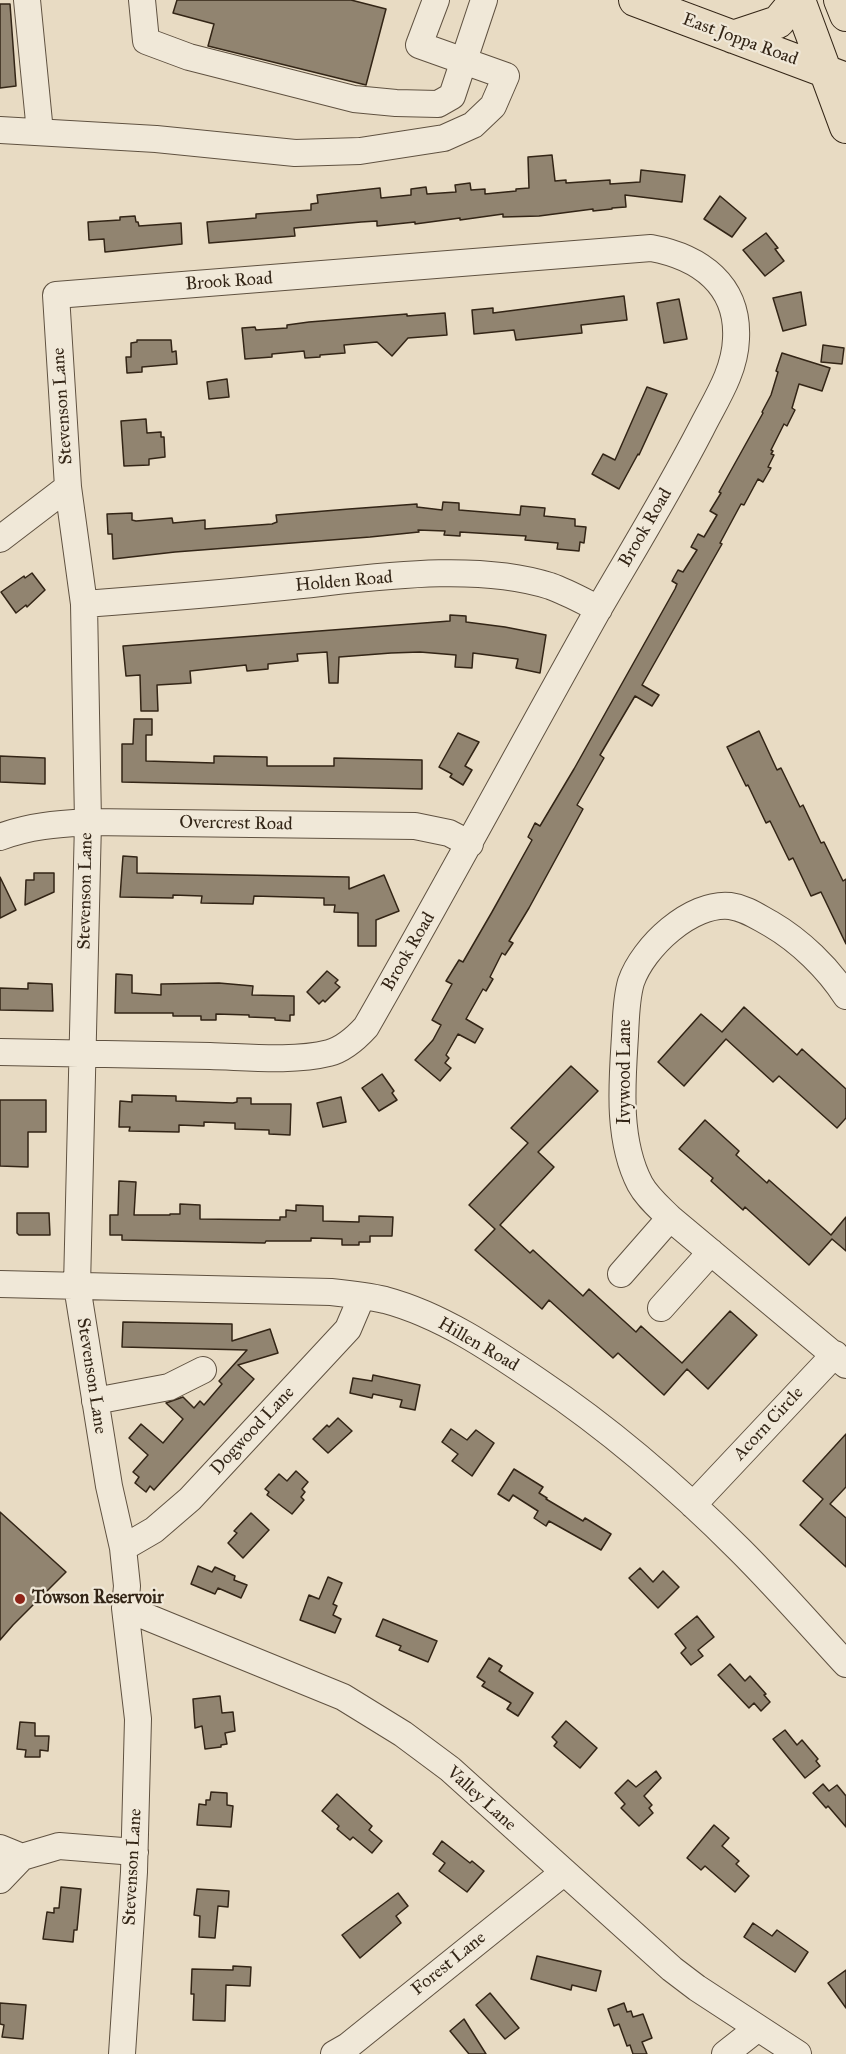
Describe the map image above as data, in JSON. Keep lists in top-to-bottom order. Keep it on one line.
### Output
{"streets":{"main road":["East Joppa Road"],"street":["Brook Road","Stevenson Lane","Holden Road","Overcrest Road","Ivywood Lane","Hillen Road","Acorn Circle","Dogwood Lane","Valley Lane","Forest Lane"]},"crossings":[["Brook Road","Stevenson Lane"],["Brook Road","Holden Road"],["Brook Road","Overcrest Road"],["Stevenson Lane","Holden Road"],["Stevenson Lane","Overcrest Road"],["Stevenson Lane","Hillen Road"],["Stevenson Lane","Dogwood Lane"],["Stevenson Lane","Valley Lane"],["Ivywood Lane","Acorn Circle"],["Hillen Road","Acorn Circle"],["Hillen Road","Dogwood Lane"],["Valley Lane","Forest Lane"]],"places":["Towson Reservoir"]}
